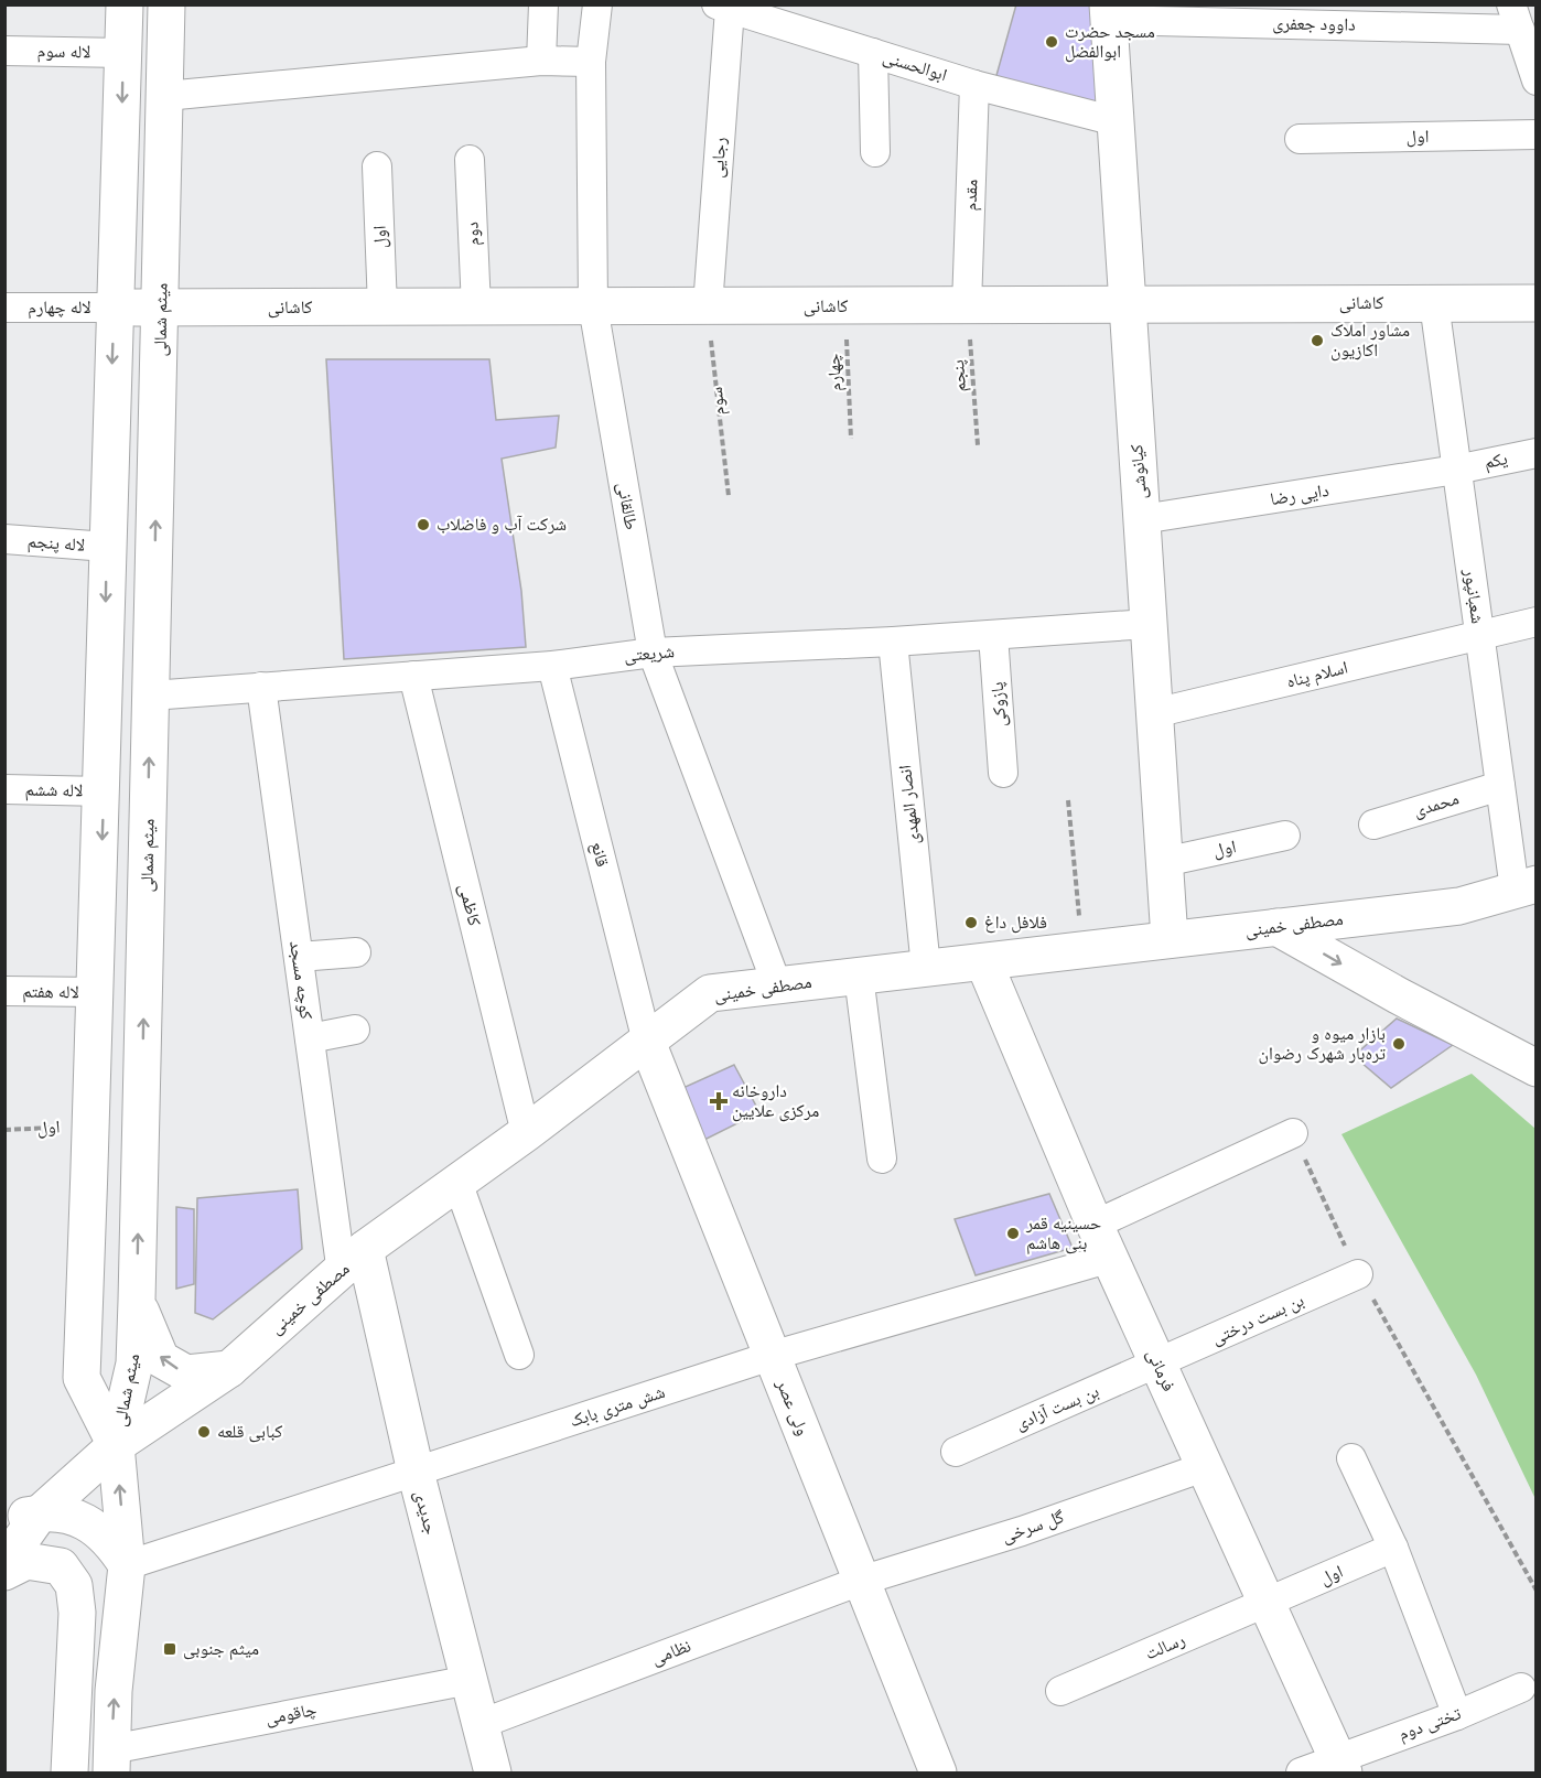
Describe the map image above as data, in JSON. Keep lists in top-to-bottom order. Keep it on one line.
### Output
{"streets":{"main road":["کاشانی","میثم شمالی","کیانوشی","مصطفی خمینی","فرمانی","ولی عصر","جدیدی"],"street":["داوود جعفری","لاله سوم","ابوالحسنی","اول","رجایی","مقدم","دوم","لاله چهارم","یکم","دایی رضا","طالقانی","لاله پنجم","شعبانپور","شریعتی","اسلام پناه","پازوکی","لاله ششم","انصار المهدی","محمدی","قانع","کاظمی","کوچه مسجد","لاله هفتم","بن بست درختی","شش متری بابک","بن بست آزادی","گل سرخی","رسالت","نظامی","چاقومی","تختی دوم"],"path":["چهارم","پنجم","سوم"]},"crossings":[["داوود جعفری","کیانوشی"],["لاله سوم","میثم شمالی"],["ابوالحسنی","رجایی"],["ابوالحسنی","مقدم"],["ابوالحسنی","کیانوشی"],["اول","کاشانی"],["اول","میثم شمالی"],["اول","کیانوشی"],["اول","فرمانی"],["اول","رسالت"],["رجایی","کاشانی"],["رجایی","سوم"],["مقدم","کاشانی"],["مقدم","پنجم"],["دوم","کاشانی"],["کاشانی","لاله چهارم"],["کاشانی","میثم شمالی"],["کاشانی","چهارم"],["کاشانی","پنجم"],["کاشانی","سوم"],["کاشانی","کیانوشی"],["کاشانی","طالقانی"],["کاشانی","شعبانپور"],["لاله چهارم","میثم شمالی"],["میثم شمالی","لاله پنجم"],["میثم شمالی","شریعتی"],["میثم شمالی","لاله ششم"],["میثم شمالی","مصطفی خمینی"],["میثم شمالی","لاله هفتم"],["یکم","دایی رضا"],["یکم","شعبانپور"],["کیانوشی","دایی رضا"],["کیانوشی","شریعتی"],["کیانوشی","اسلام پناه"],["کیانوشی","مصطفی خمینی"],["دایی رضا","شعبانپور"],["طالقانی","شریعتی"],["طالقانی","مصطفی خمینی"],["شعبانپور","اسلام پناه"],["شعبانپور","محمدی"],["شعبانپور","مصطفی خمینی"],["شریعتی","پازوکی"],["شریعتی","انصار المهدی"],["شریعتی","قانع"],["شریعتی","کاظمی"],["شریعتی","کوچه مسجد"],["انصار المهدی","مصطفی خمینی"],["قانع","مصطفی خمینی"],["قانع","ولی عصر"],["کاظمی","مصطفی خمینی"],["مصطفی خمینی","کوچه مسجد"],["مصطفی خمینی","فرمانی"],["مصطفی خمینی","ولی عصر"],["مصطفی خمینی","جدیدی"],["کوچه مسجد","جدیدی"],["بن بست درختی","فرمانی"],["بن بست درختی","بن بست آزادی"],["فرمانی","شش متری بابک"],["فرمانی","بن بست آزادی"],["فرمانی","گل سرخی"],["فرمانی","رسالت"],["فرمانی","تختی دوم"],["شش متری بابک","ولی عصر"],["شش متری بابک","جدیدی"],["ولی عصر","گل سرخی"],["ولی عصر","نظامی"],["جدیدی","نظامی"],["جدیدی","چاقومی"],["گل سرخی","نظامی"]],"places":{"other":["مسجد حضرت ابوالفضل","مشاور املاک اکازیون","شرکت آب و فاضلاب","فلافل داغ","بازار میوه و تره‌بار شهرک رضوان","حسینیه قمر بنی هاشم","کبابی قلعه"],"health":["داروخانه مرکزی علایین"],"transit":["میثم جنوبی"]}}
